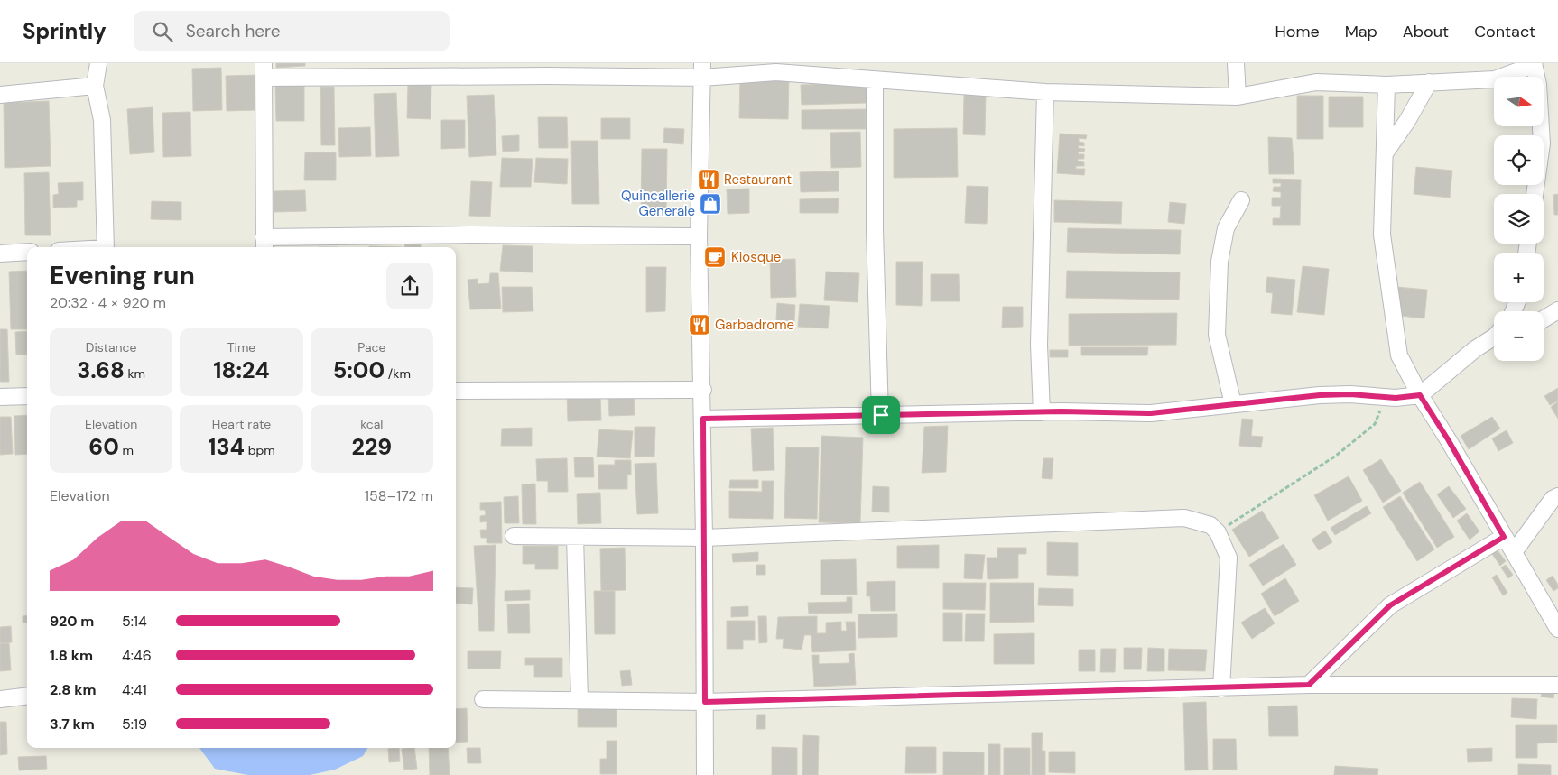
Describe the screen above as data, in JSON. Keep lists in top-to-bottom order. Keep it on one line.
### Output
{"places":{"restaurant":["Restaurant","Garbadrome"],"shop":["Quincallerie Generale"],"cafe":["Kiosque"]},"north":"right","page":{"header":"Sprintly","search":"Search here","nav":["Home","Map","About","Contact"],"map_buttons":["+","−"],"heading":["Evening run","20:32 · 4 × 920 m"],"stats":[["Distance","3.68 km"],["Time","18:24"],["Pace","5:00 /km"],["Elevation","60 m"],["Heart rate","134 bpm"],["kcal","229"]],"chart":["Elevation","158–172 m"],"list":[{"name":"920 m","note":"5:14"},{"name":"1.8 km","note":"4:46"},{"name":"2.8 km","note":"4:41"},{"name":"3.7 km","note":"5:19"}]}}
